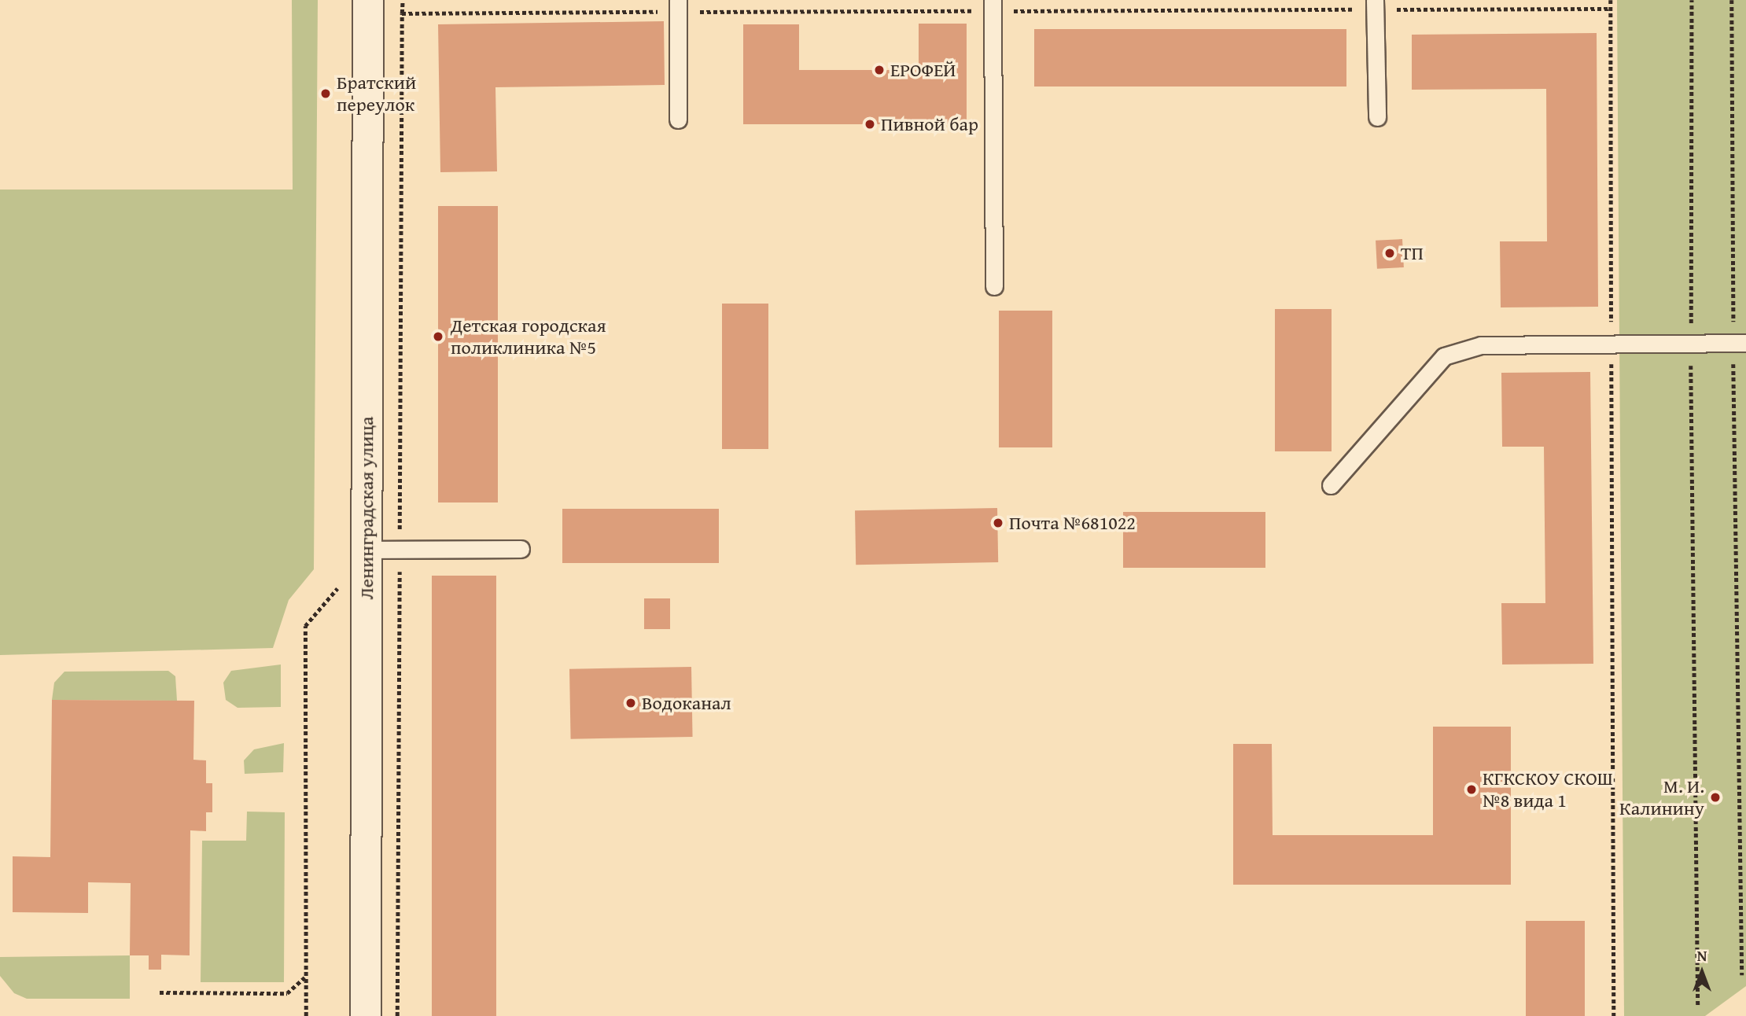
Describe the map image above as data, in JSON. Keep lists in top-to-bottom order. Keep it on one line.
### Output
{"streets":{"main road":["Ленинградская улица"]},"places":["ЕРОФЕЙ","Братский переулок","Пивной бар","ТП","Детская городская поликлиника №5","Почта №681022","Водоканал","КГКСКОУ СКОШ №8 вида 1","М. И. Калинину"],"north":"top"}
